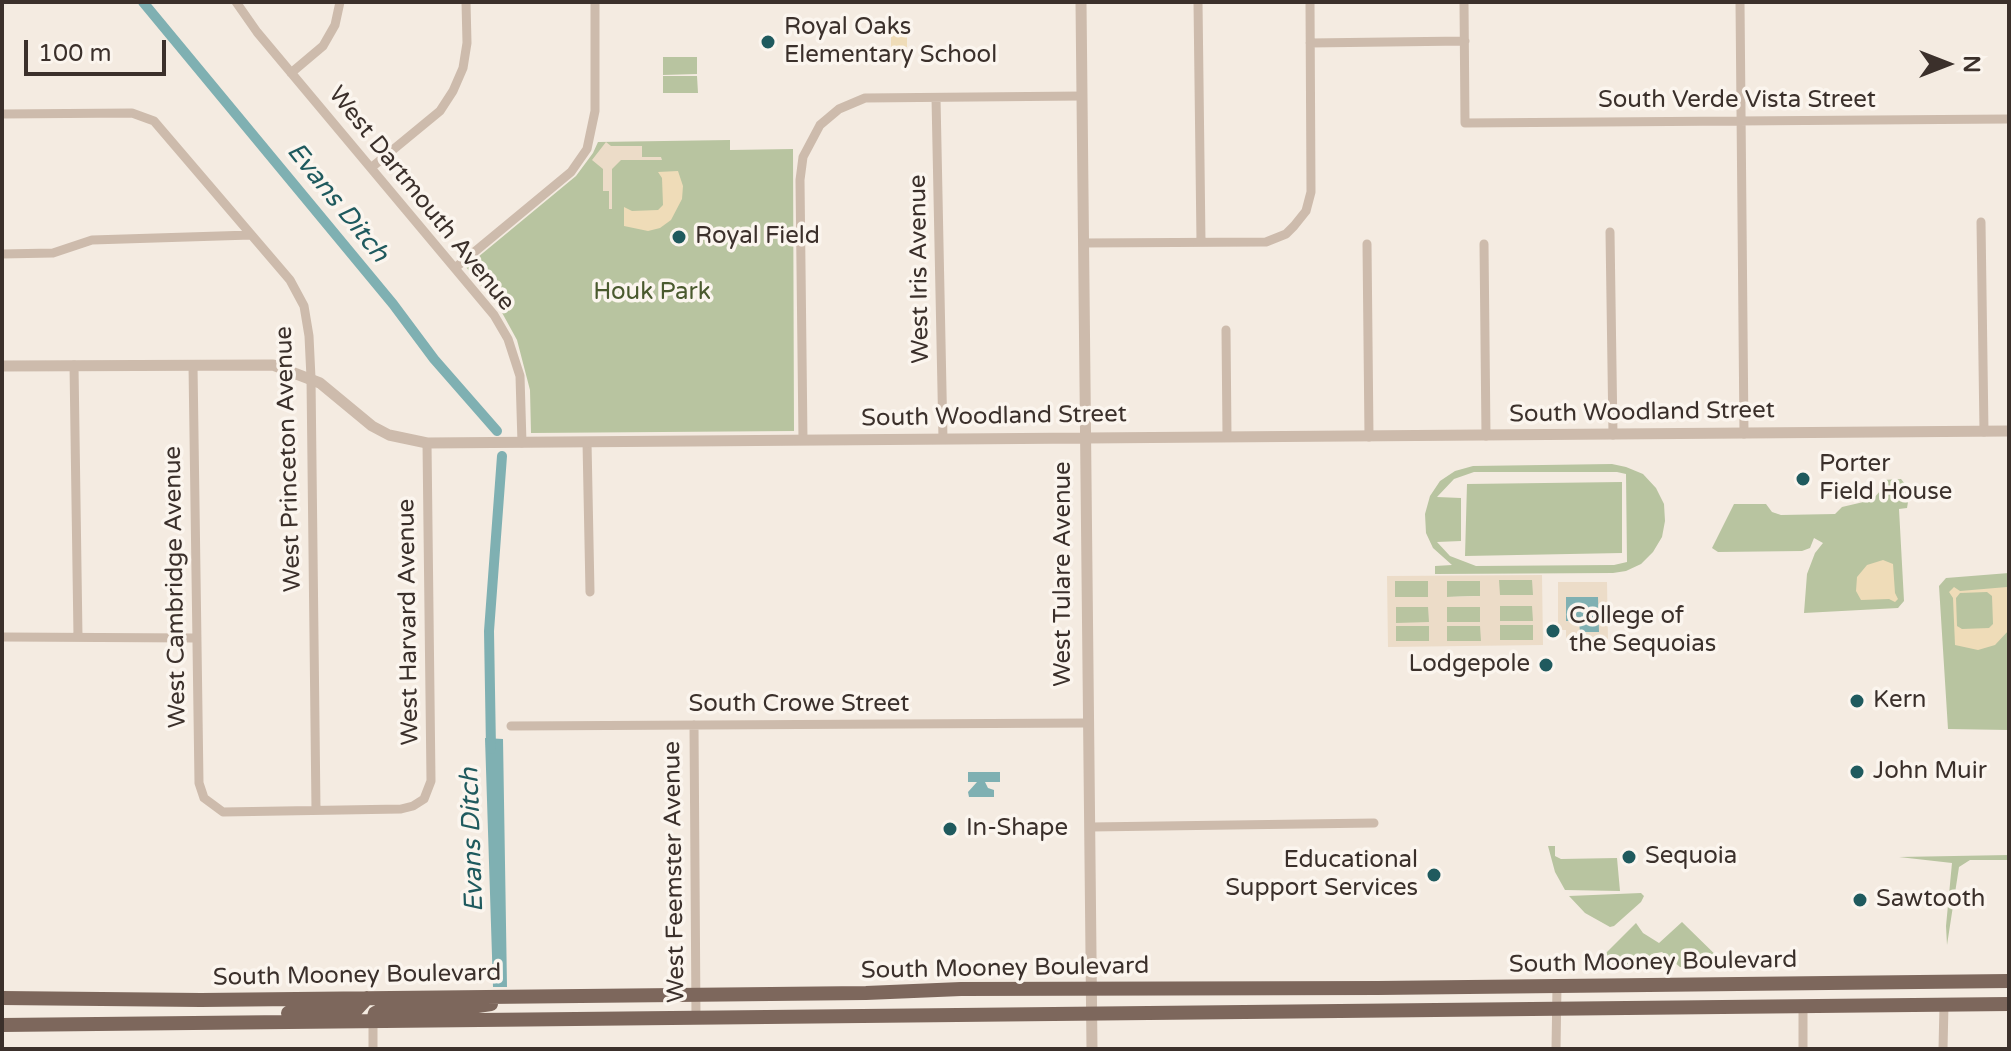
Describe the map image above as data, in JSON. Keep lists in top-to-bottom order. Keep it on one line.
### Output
{"streets":{"main road":["South Mooney Boulevard"],"street":["South Verde Vista Street","West Dartmouth Avenue","West Iris Avenue","South Woodland Street","West Princeton Avenue","West Tulare Avenue","West Cambridge Avenue","West Harvard Avenue","South Crowe Street","West Feemster Avenue"]},"crossings":[["West Dartmouth Avenue","South Woodland Street"],["West Iris Avenue","South Woodland Street"],["South Woodland Street","West Princeton Avenue"],["South Woodland Street","West Tulare Avenue"],["South Woodland Street","West Cambridge Avenue"],["South Woodland Street","West Harvard Avenue"],["West Princeton Avenue","West Cambridge Avenue"],["West Princeton Avenue","West Harvard Avenue"],["West Tulare Avenue","South Crowe Street"],["West Tulare Avenue","South Mooney Boulevard"],["West Cambridge Avenue","West Harvard Avenue"],["South Crowe Street","West Feemster Avenue"],["West Feemster Avenue","South Mooney Boulevard"]],"water":["Evans Ditch"],"parks":["Houk Park"],"places":["Royal Oaks Elementary School","Royal Field","Porter Field House","College of the Sequoias","Lodgepole","Kern","John Muir","In-Shape","Sequoia","Educational Support Services","Sawtooth"],"scale_bar":"100 m","north":"right"}
